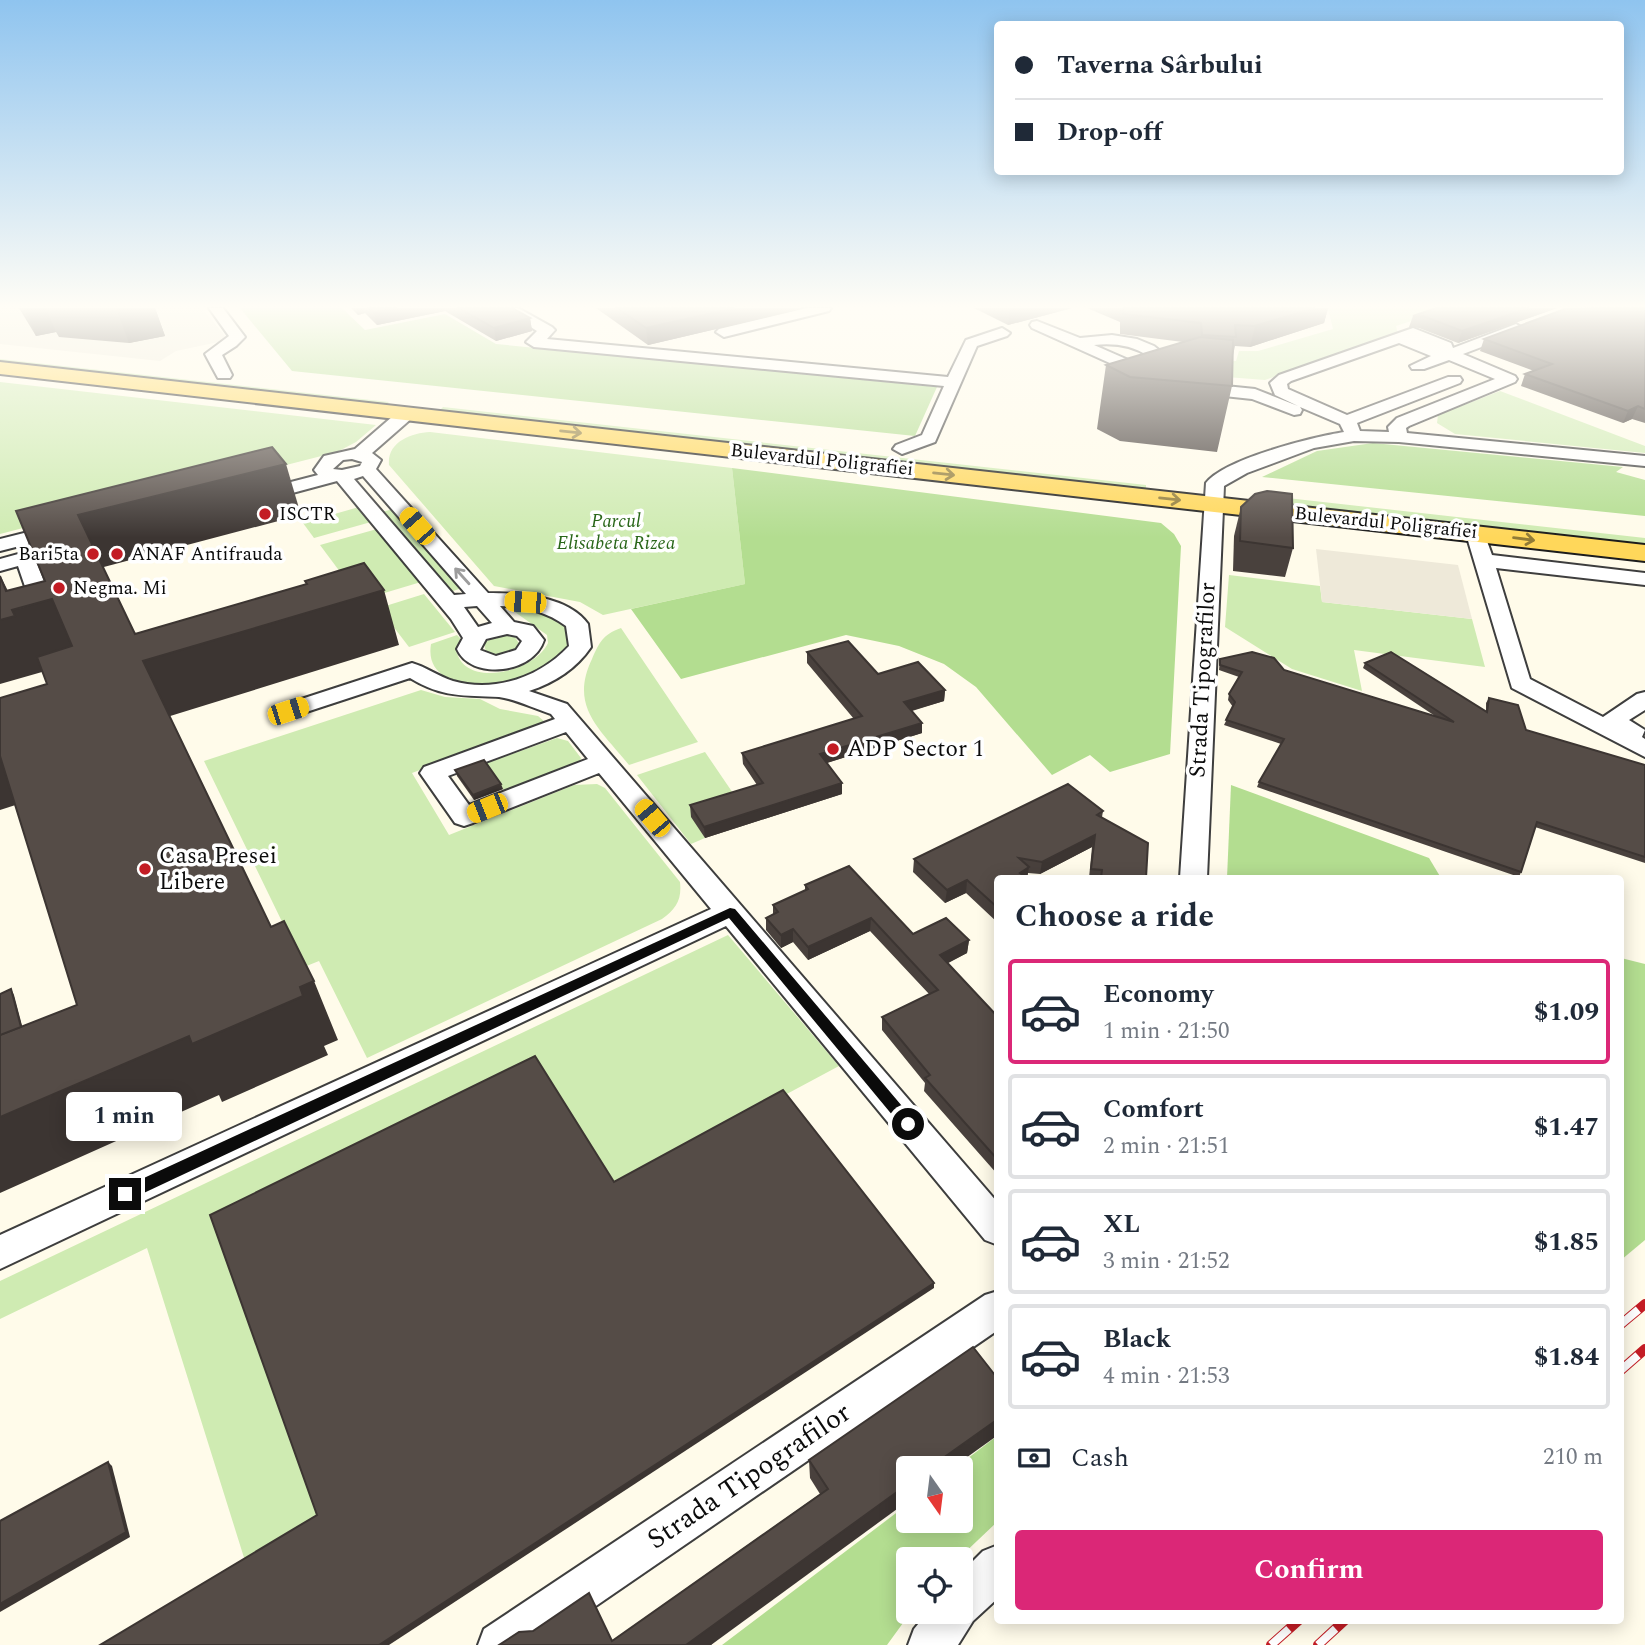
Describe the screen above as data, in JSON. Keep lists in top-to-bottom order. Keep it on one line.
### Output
{"streets":{"main road":["Bulevardul Poligrafiei"],"street":["Strada Tipografilor"]},"crossings":[["Bulevardul Poligrafiei","Strada Tipografilor"]],"parks":["Parcul Elisabeta Rizea"],"places":["ISCTR","Bari5ta","ANAF Antifrauda","Negma. Mi","ADP Sector 1","Casa Presei Libere"],"north":"bottom","page":{"banner":["Taverna Sârbului","Drop-off"],"heading":"Choose a ride","list":[{"name":"Economy","note":"1 min · 21:50","value":"$1.09"},{"name":"Comfort","note":"2 min · 21:51","value":"$1.47"},{"name":"XL","note":"3 min · 21:52","value":"$1.85"},{"name":"Black","note":"4 min · 21:53","value":"$1.84"}],"bubble":"1 min","pay":["Cash","210 m"],"buttons":"Confirm"}}
